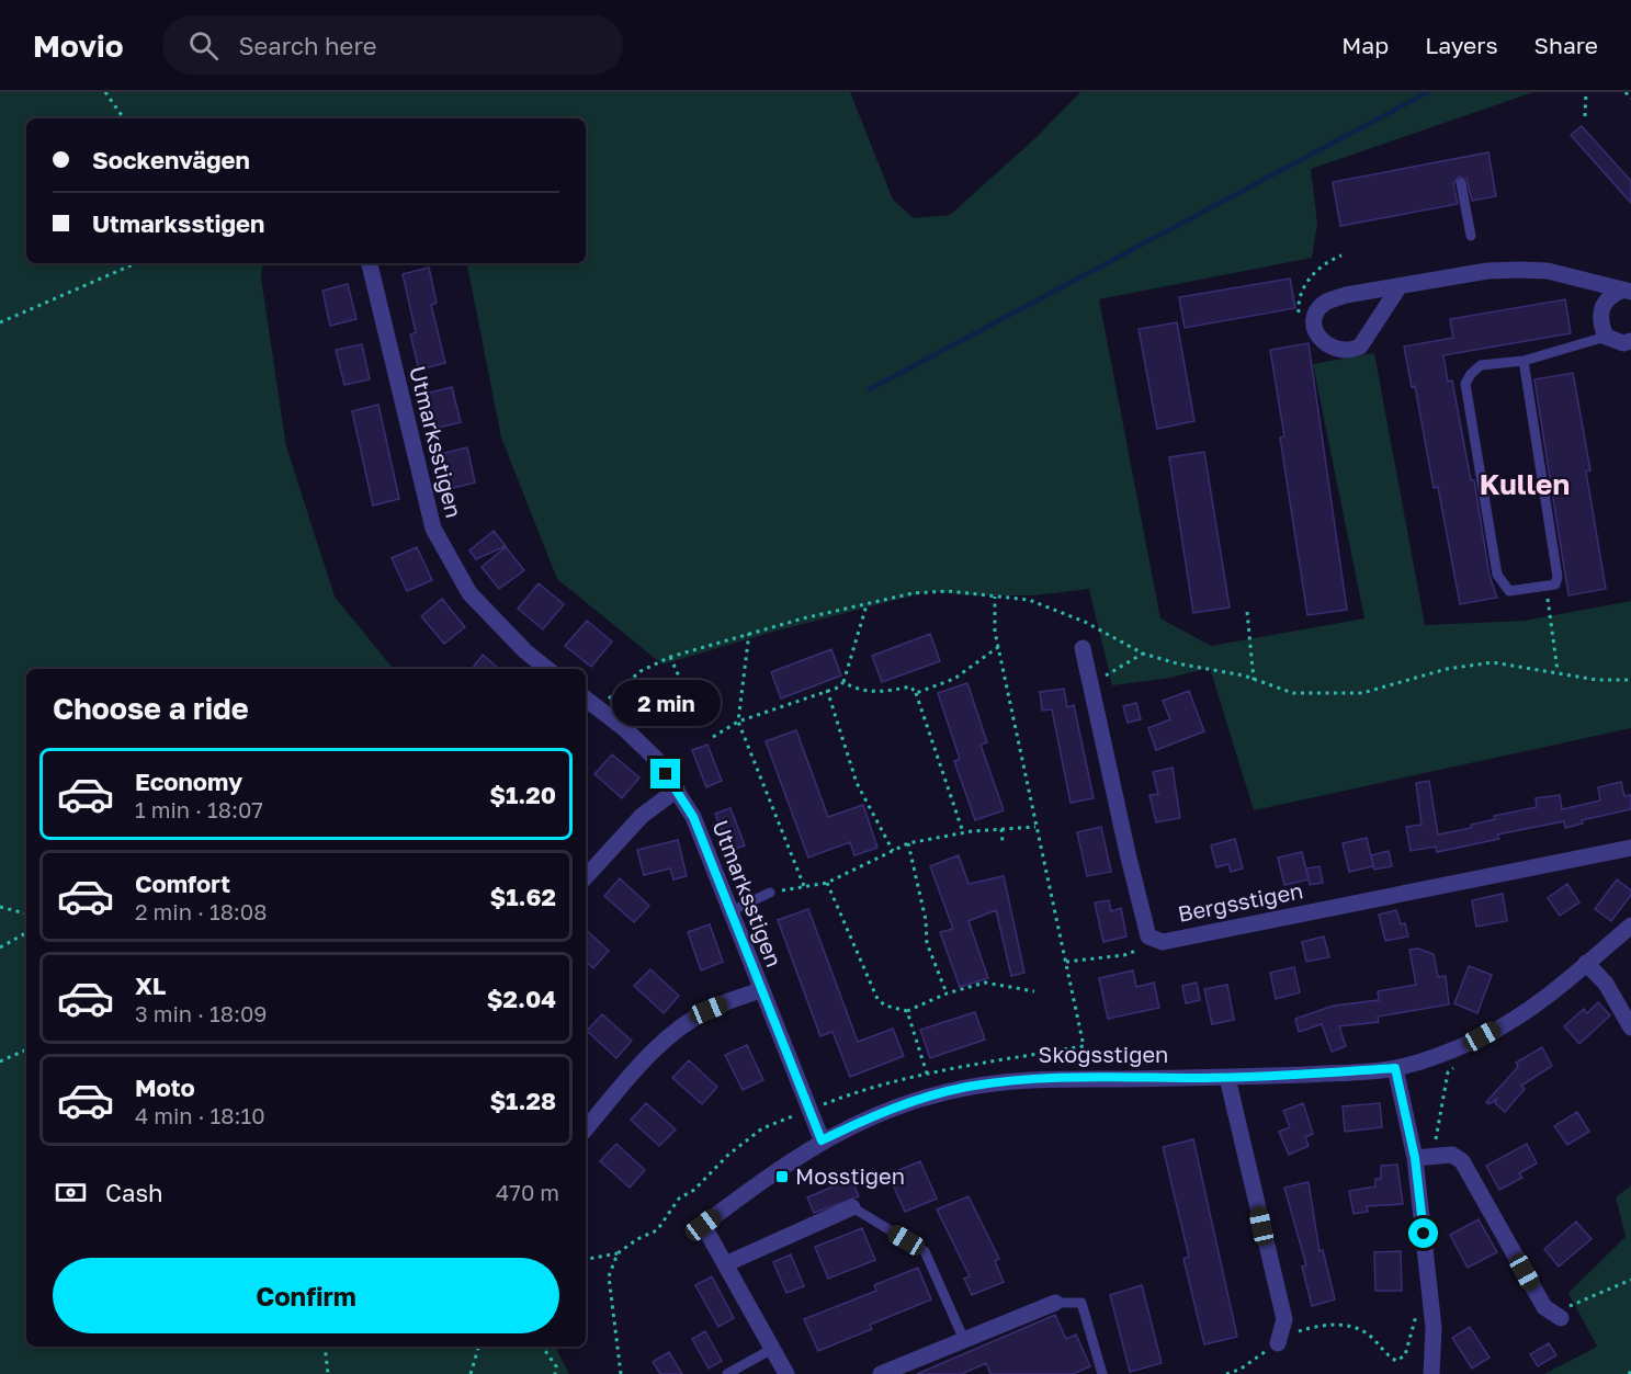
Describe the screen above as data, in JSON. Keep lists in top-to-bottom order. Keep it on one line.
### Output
{"streets":{"street":["Utmarksstigen","Bergsstigen","Skogsstigen"]},"crossings":[["Utmarksstigen","Skogsstigen"]],"districts":["Kullen"],"places":{"transit":["Mosstigen"]},"page":{"header":"Movio","search":"Search here","nav":["Map","Layers","Share"],"banner":["Sockenvägen","Utmarksstigen"],"heading":"Choose a ride","bubble":"2 min","list":[{"name":"Economy","note":"1 min · 18:07","value":"$1.20"},{"name":"Comfort","note":"2 min · 18:08","value":"$1.62"},{"name":"XL","note":"3 min · 18:09","value":"$2.04"},{"name":"Moto","note":"4 min · 18:10","value":"$1.28"}],"pay":["Cash","470 m"],"buttons":"Confirm"}}
